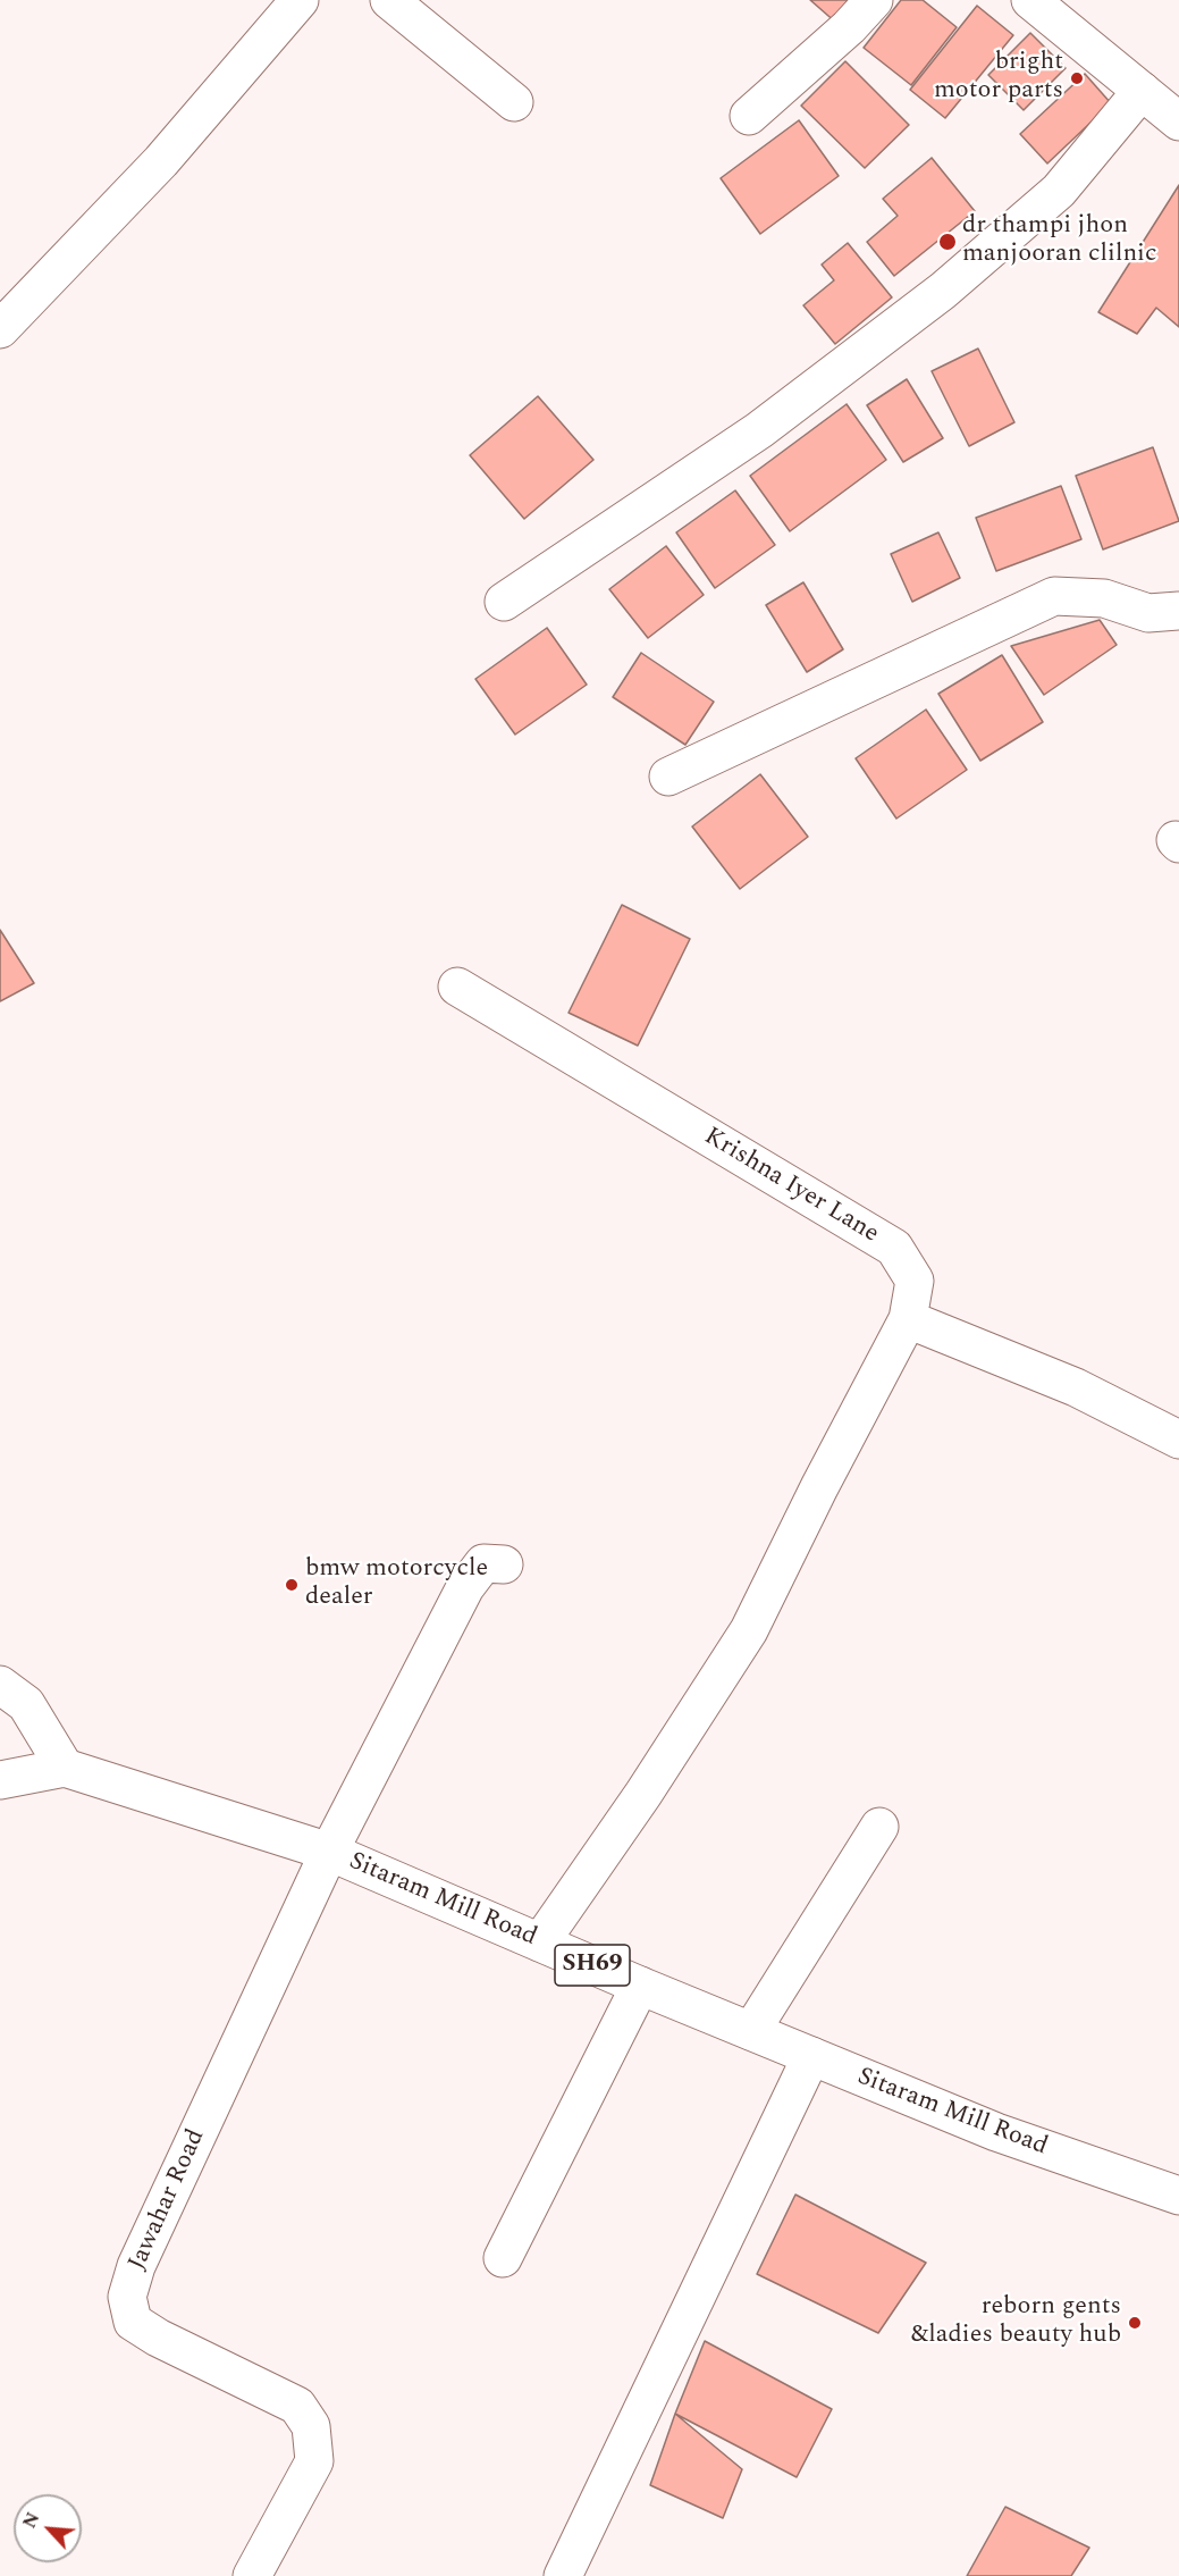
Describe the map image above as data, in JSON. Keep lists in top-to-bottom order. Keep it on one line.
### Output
{"streets":{"street":["Krishna Iyer Lane","Sitaram Mill Road","SH69","Jawahar Road"]},"crossings":[["Krishna Iyer Lane","Sitaram Mill Road"],["Sitaram Mill Road","Jawahar Road"]],"places":["bright motor parts","dr thampi jhon manjooran clilnic","bmw motorcycle dealer","reborn gents &ladies beauty hub"],"north":"top left"}
